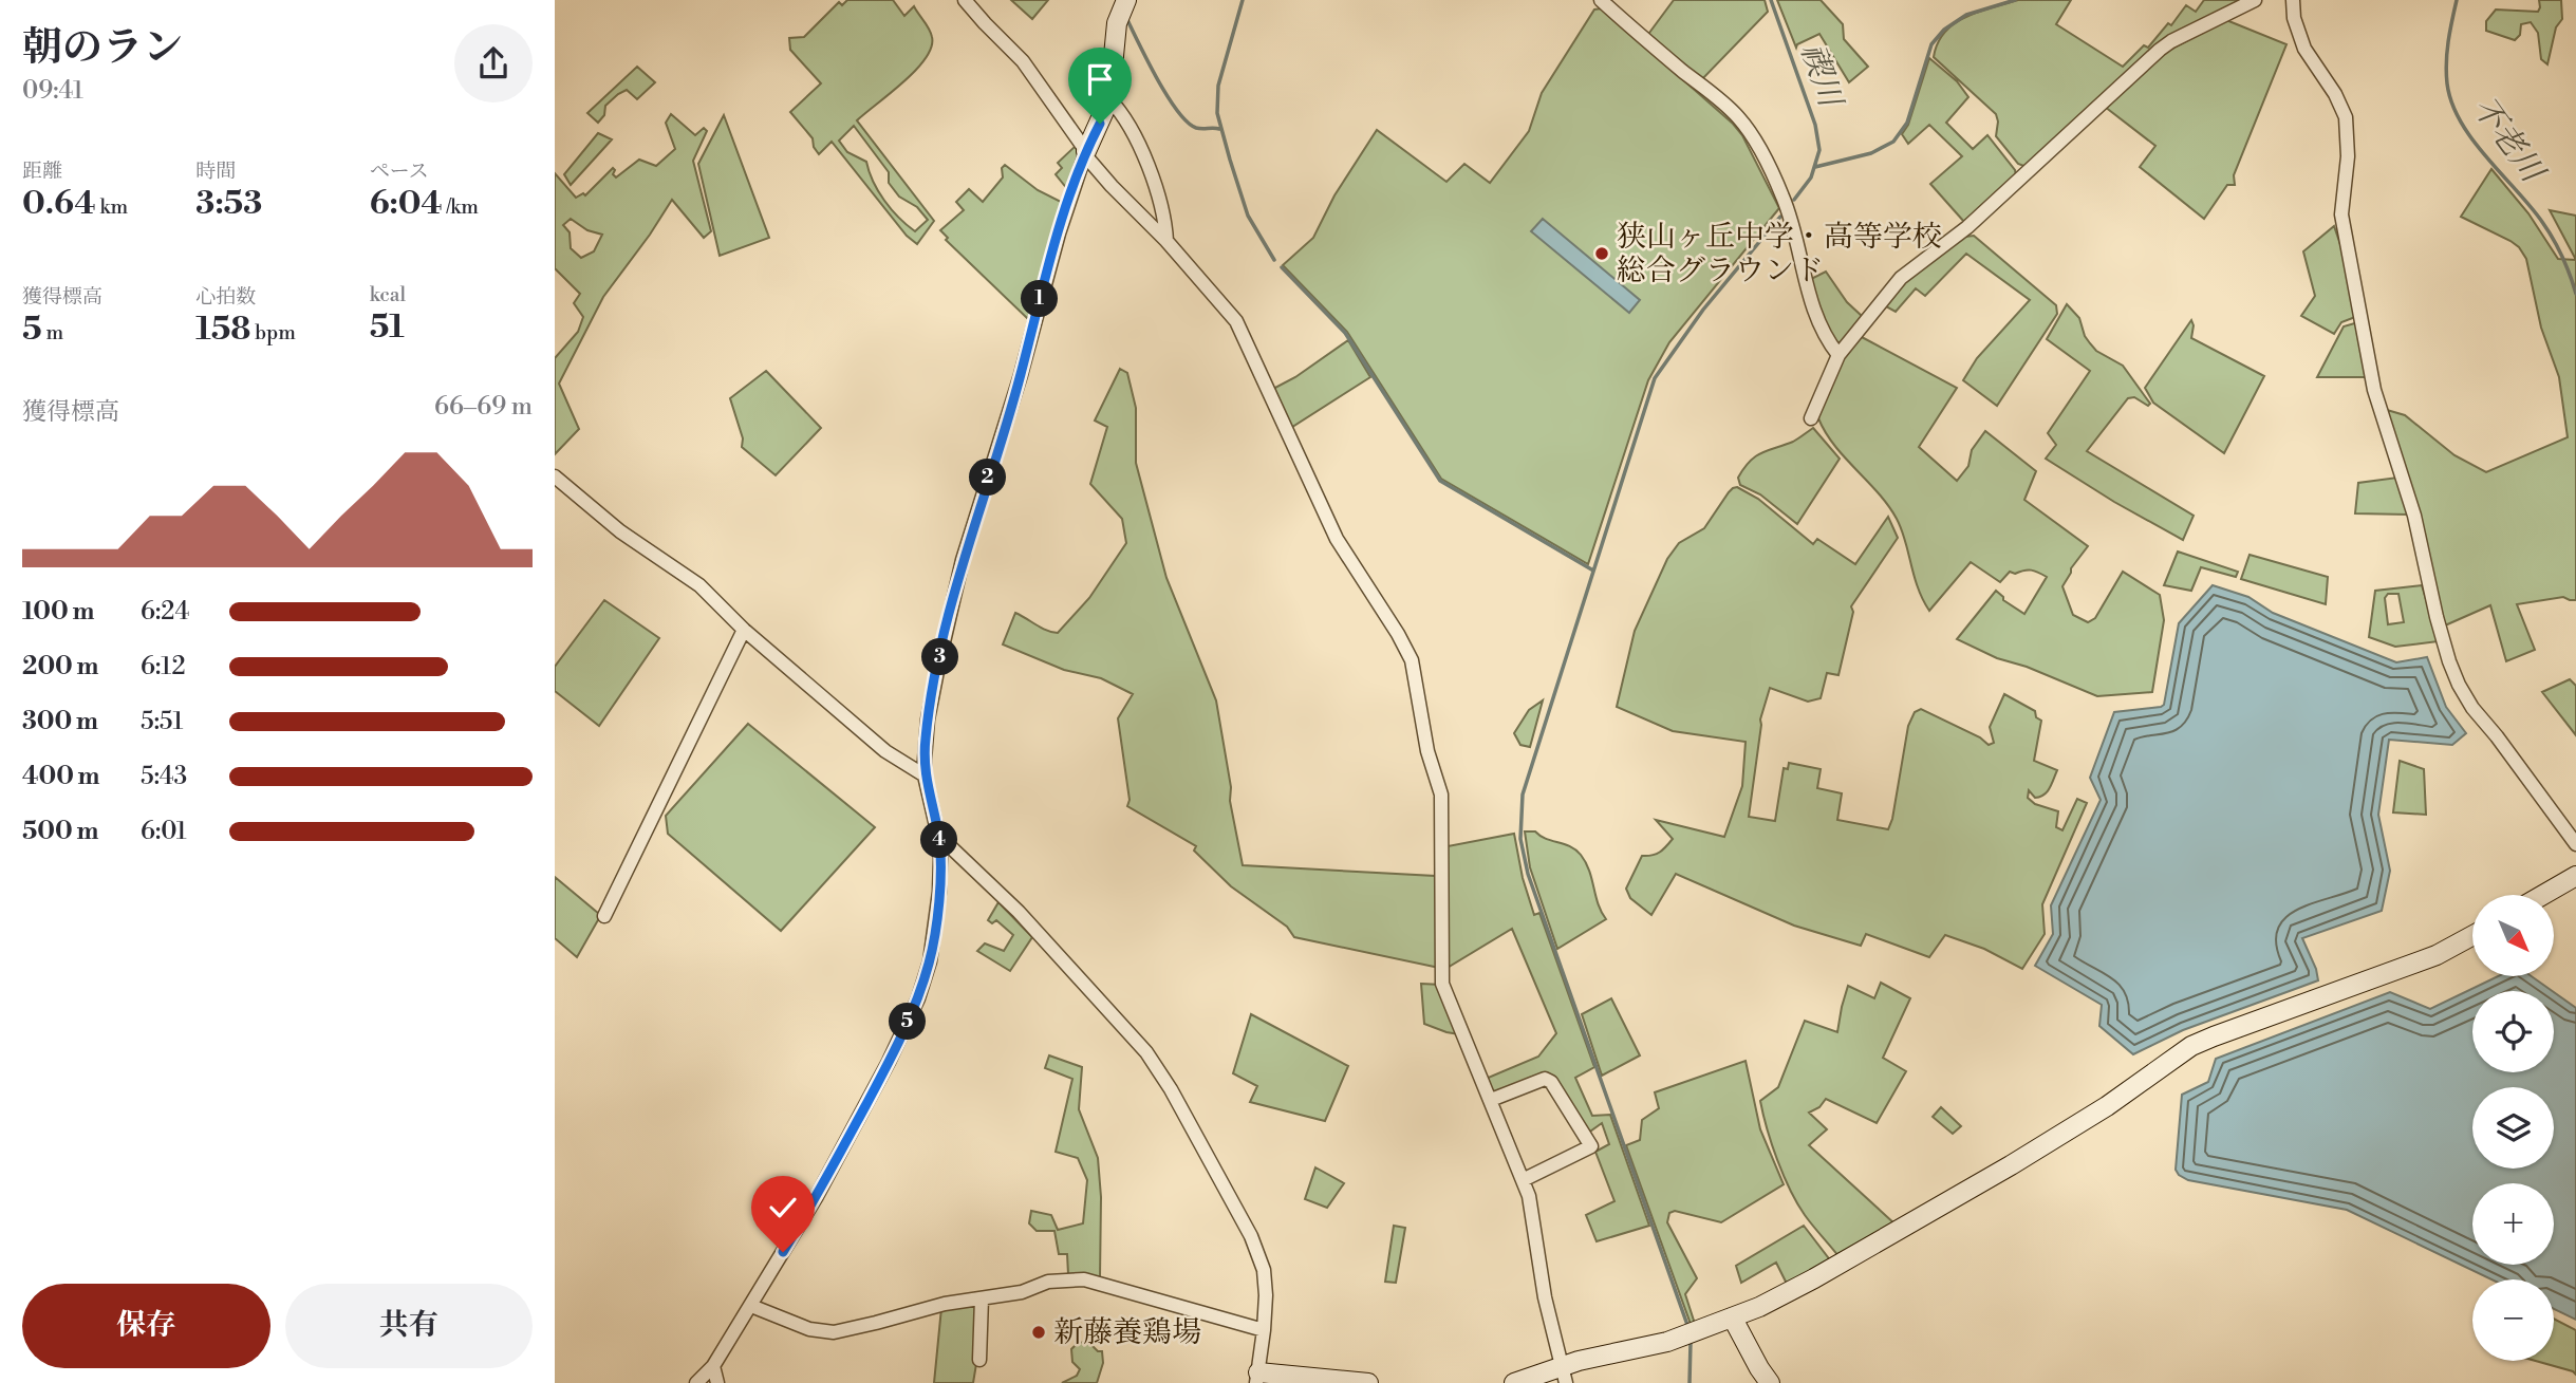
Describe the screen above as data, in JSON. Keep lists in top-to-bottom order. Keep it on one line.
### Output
{"water":["禊川","不老川"],"places":["狭山ヶ丘中学・高等学校 総合グラウンド","新藤養鶏場"],"north":"bottom right","page":{"heading":["朝のラン","09:41"],"stats":[["距離","0.64 km"],["時間","3:53"],["ペース","6:04 /km"],["獲得標高","5 m"],["心拍数","158 bpm"],["kcal","51"]],"pins":["1","2","3","4","5"],"chart":["獲得標高","66–69 m"],"list":[{"name":"100 m","note":"6:24"},{"name":"200 m","note":"6:12"},{"name":"300 m","note":"5:51"},{"name":"400 m","note":"5:43"},{"name":"500 m","note":"6:01"}],"map_buttons":["+","−"],"buttons":["保存","共有"]}}
